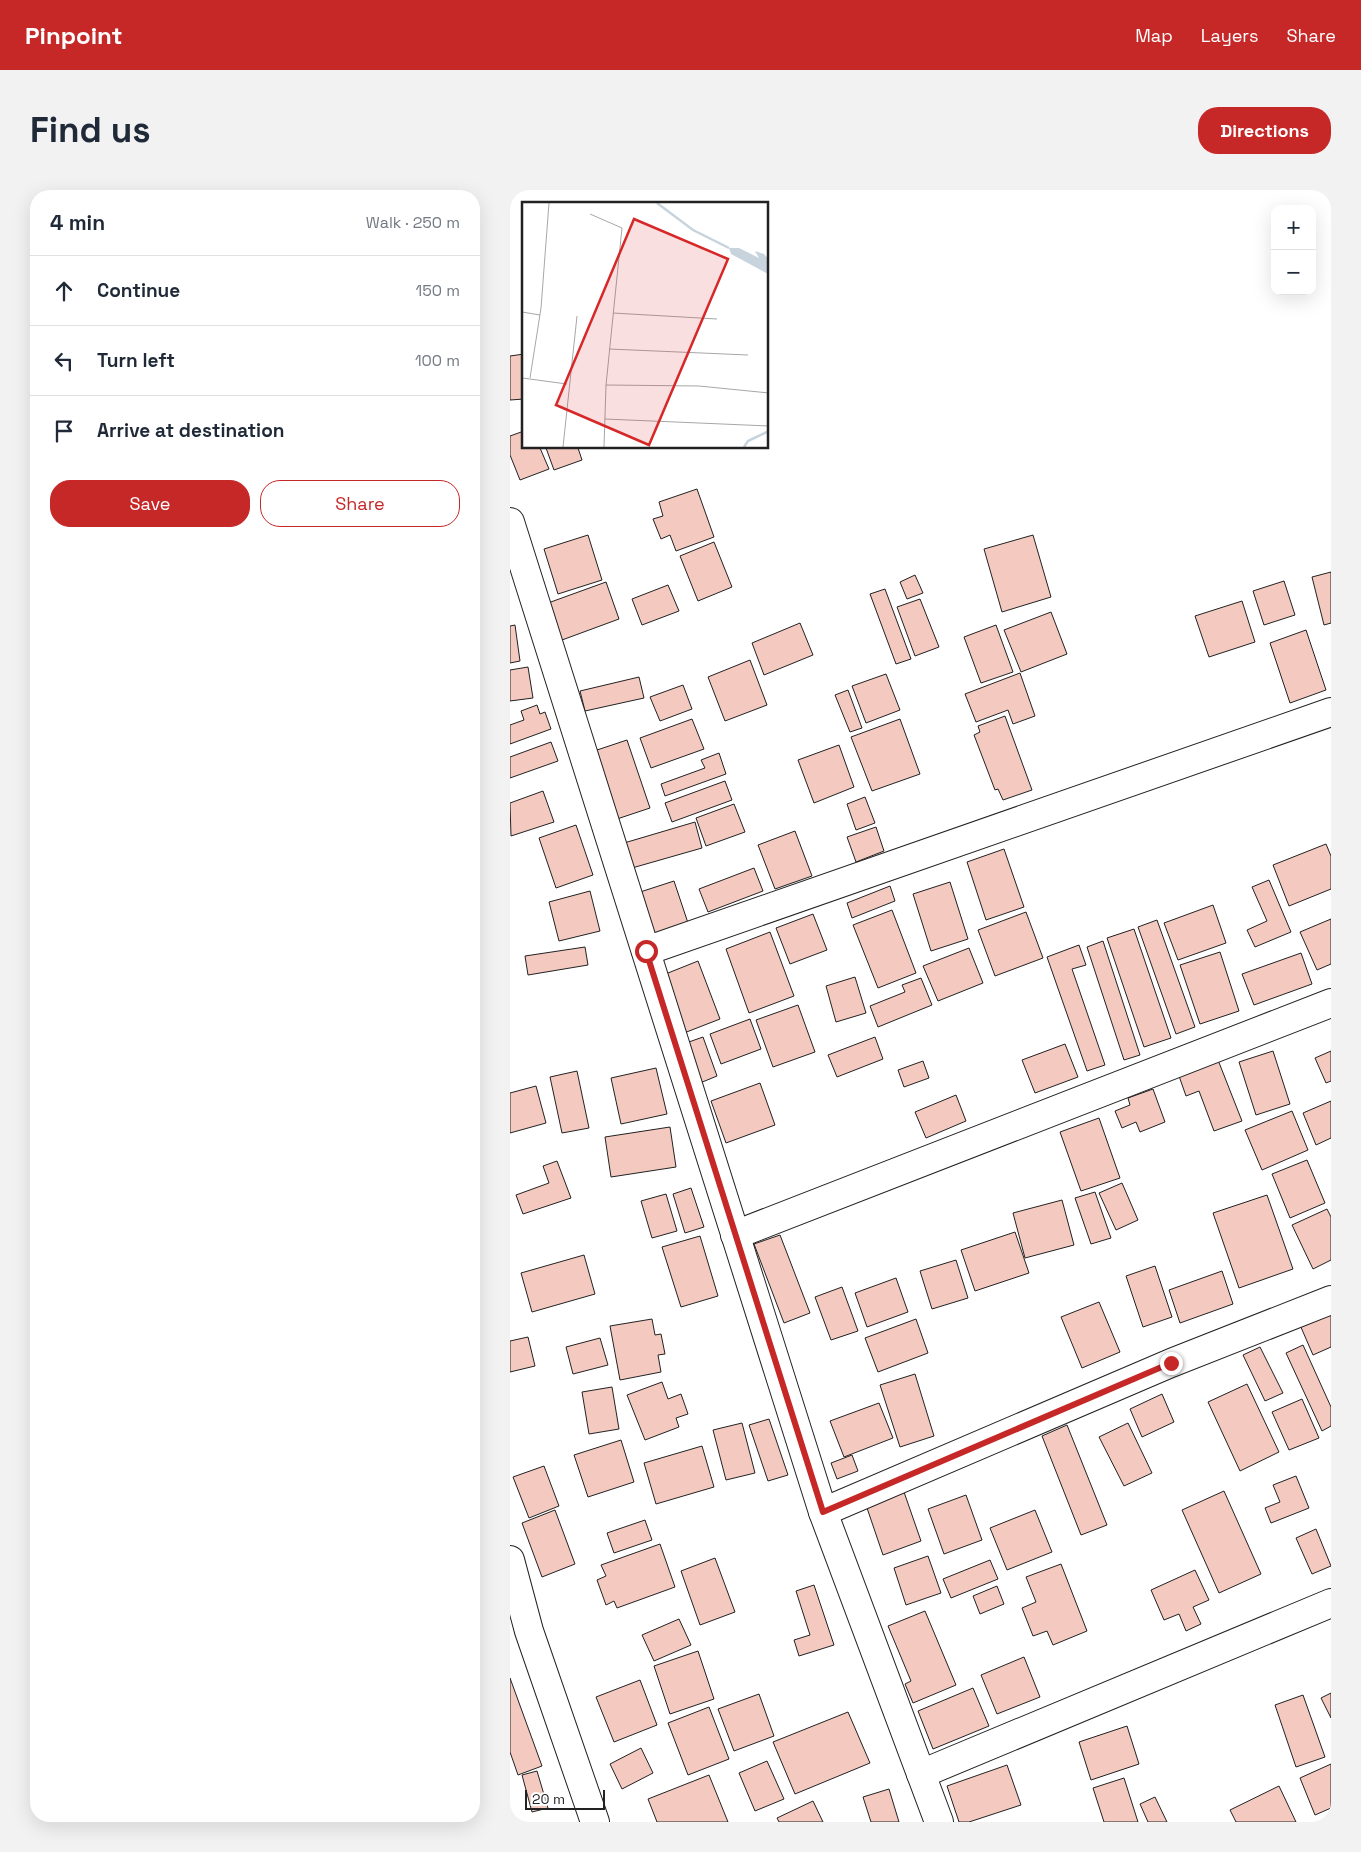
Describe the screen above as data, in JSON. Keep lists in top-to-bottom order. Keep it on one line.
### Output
{"scale_bar":"20 m","page":{"header":"Pinpoint","nav":["Map","Layers","Share"],"buttons":["Directions",["Save","Share"]],"title":"Find us","heading":["4 min","Walk · 250 m"],"map_buttons":["+","−"],"list":[["Continue","150 m"],["Turn left","100 m"],"Arrive at destination"],"scale":"20 m"}}
